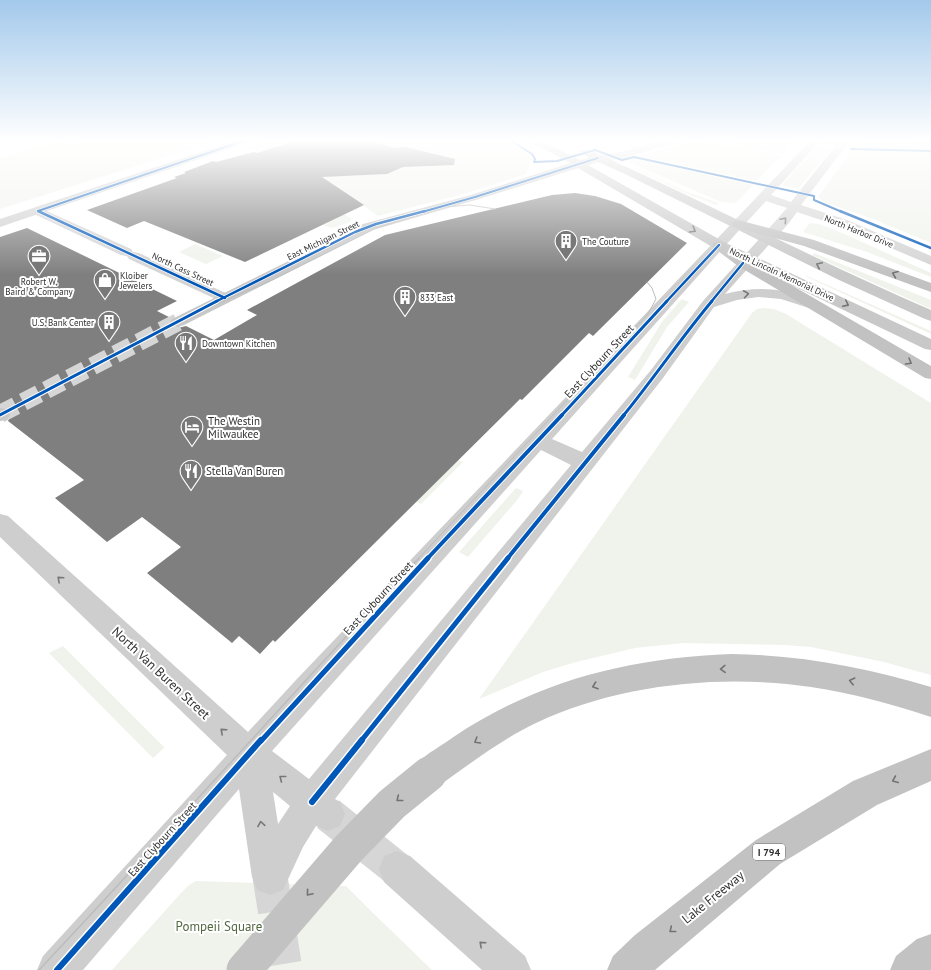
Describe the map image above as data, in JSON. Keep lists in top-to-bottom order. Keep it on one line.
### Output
{"streets":{"highway":["I 794","Lake Freeway"],"main road":["East Michigan Street","North Lincoln Memorial Drive","East Clybourn Street","North Van Buren Street"],"street":["North Harbor Drive","North Cass Street"]},"crossings":[["North Harbor Drive","East Clybourn Street"],["East Michigan Street","North Cass Street"],["North Lincoln Memorial Drive","East Clybourn Street"],["East Clybourn Street","North Van Buren Street"]],"one_way":["North Van Buren Street","Lake Freeway"],"parks":["Pompeii Square"],"places":{"building":["The Couture","833 East","U.S. Bank Center"],"office":["Robert W. Baird & Company"],"shop":["Kloiber Jewelers"],"restaurant":["Downtown Kitchen","Stella Van Buren"],"hotel":["The Westin Milwaukee"]}}
